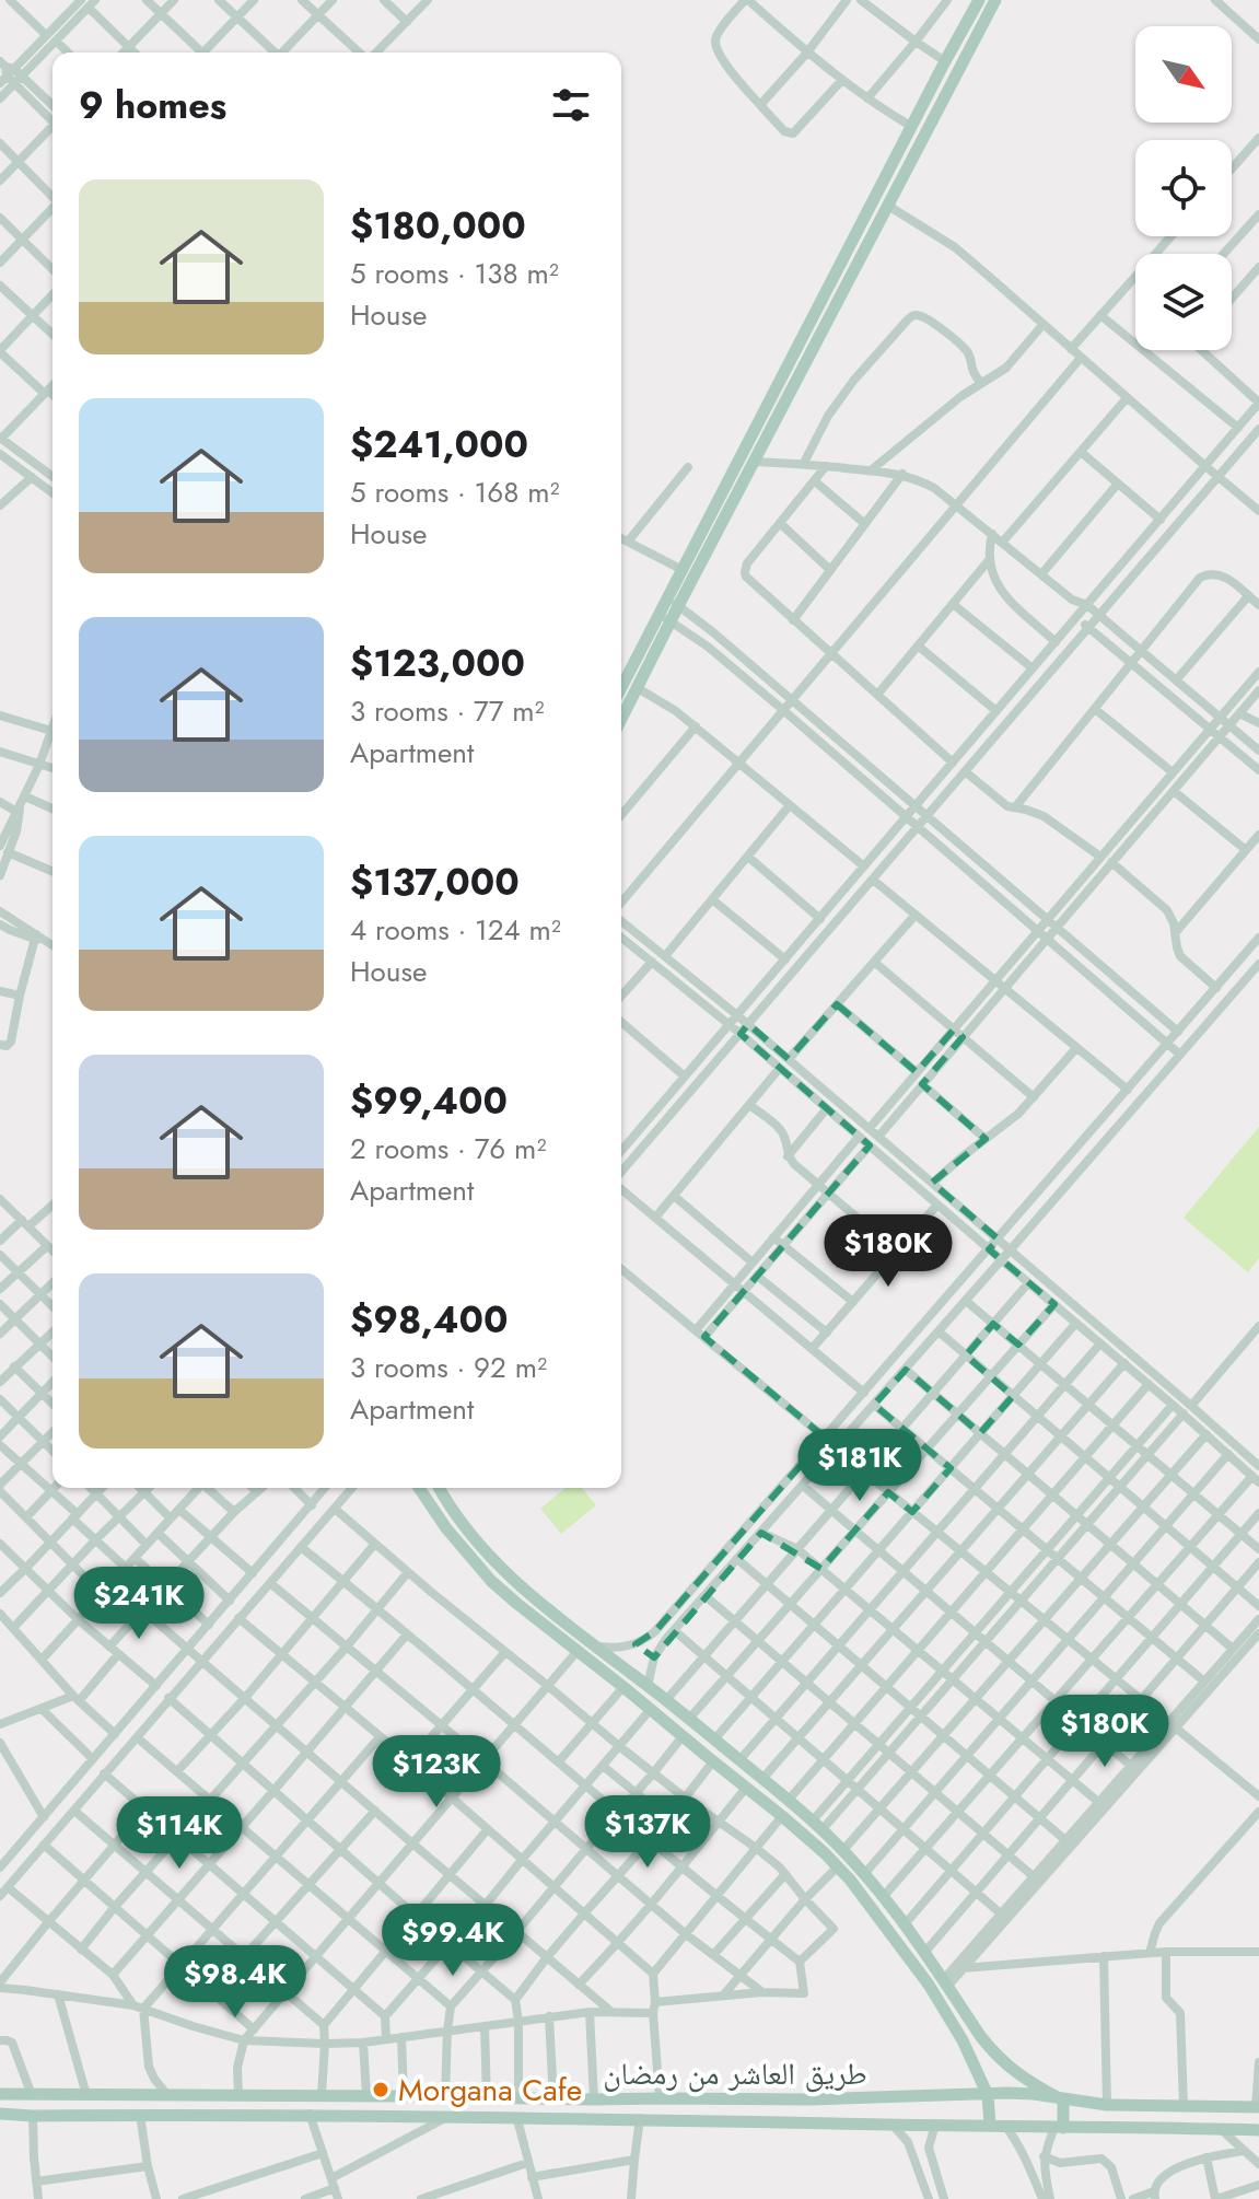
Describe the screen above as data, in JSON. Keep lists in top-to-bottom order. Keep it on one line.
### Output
{"streets":{"main road":["طريق العاشر من رمضان"]},"places":["Morgana Cafe"],"north":"bottom right","page":{"heading":"9 homes","list":[{"name":"$180,000","note":"5 rooms · 138 m² · House"},{"name":"$241,000","note":"5 rooms · 168 m² · House"},{"name":"$123,000","note":"3 rooms · 77 m² · Apartment"},{"name":"$137,000","note":"4 rooms · 124 m² · House"},{"name":"$99,400","note":"2 rooms · 76 m² · Apartment"},{"name":"$98,400","note":"3 rooms · 92 m² · Apartment"}],"price":["$180K","$181K","$241K","$180K","$123K","$137K","$114K","$99.4K","$98.4K"]}}
